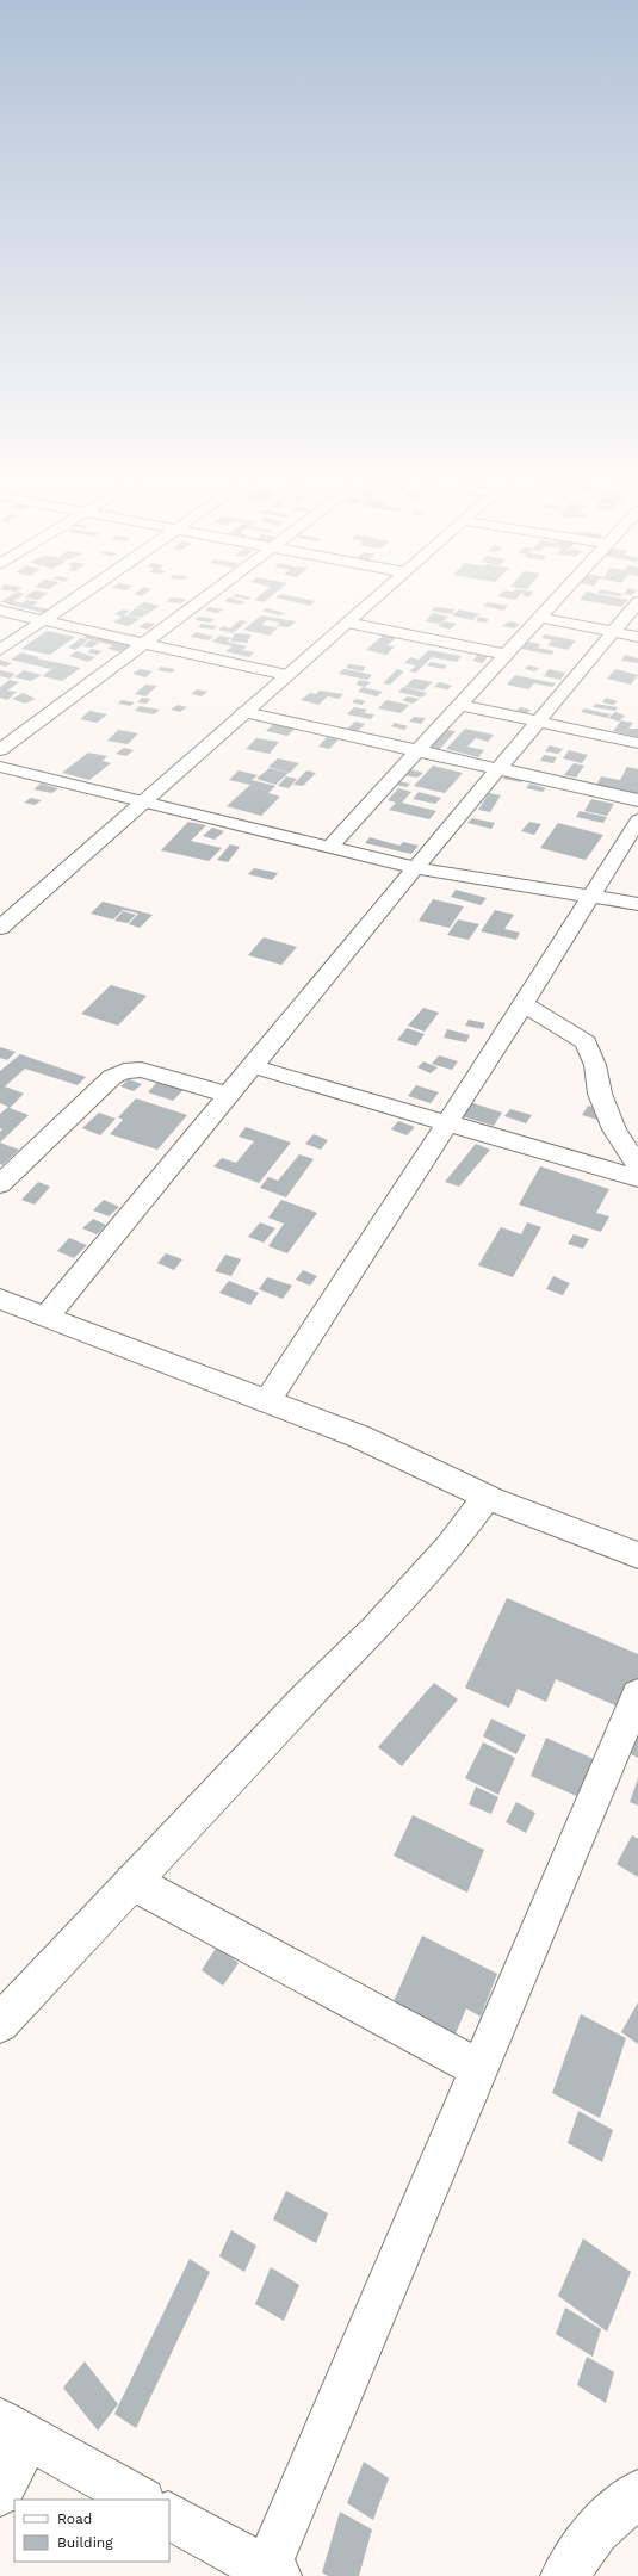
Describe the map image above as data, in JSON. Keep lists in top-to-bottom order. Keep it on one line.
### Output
{"legend":["Road","Building"]}
